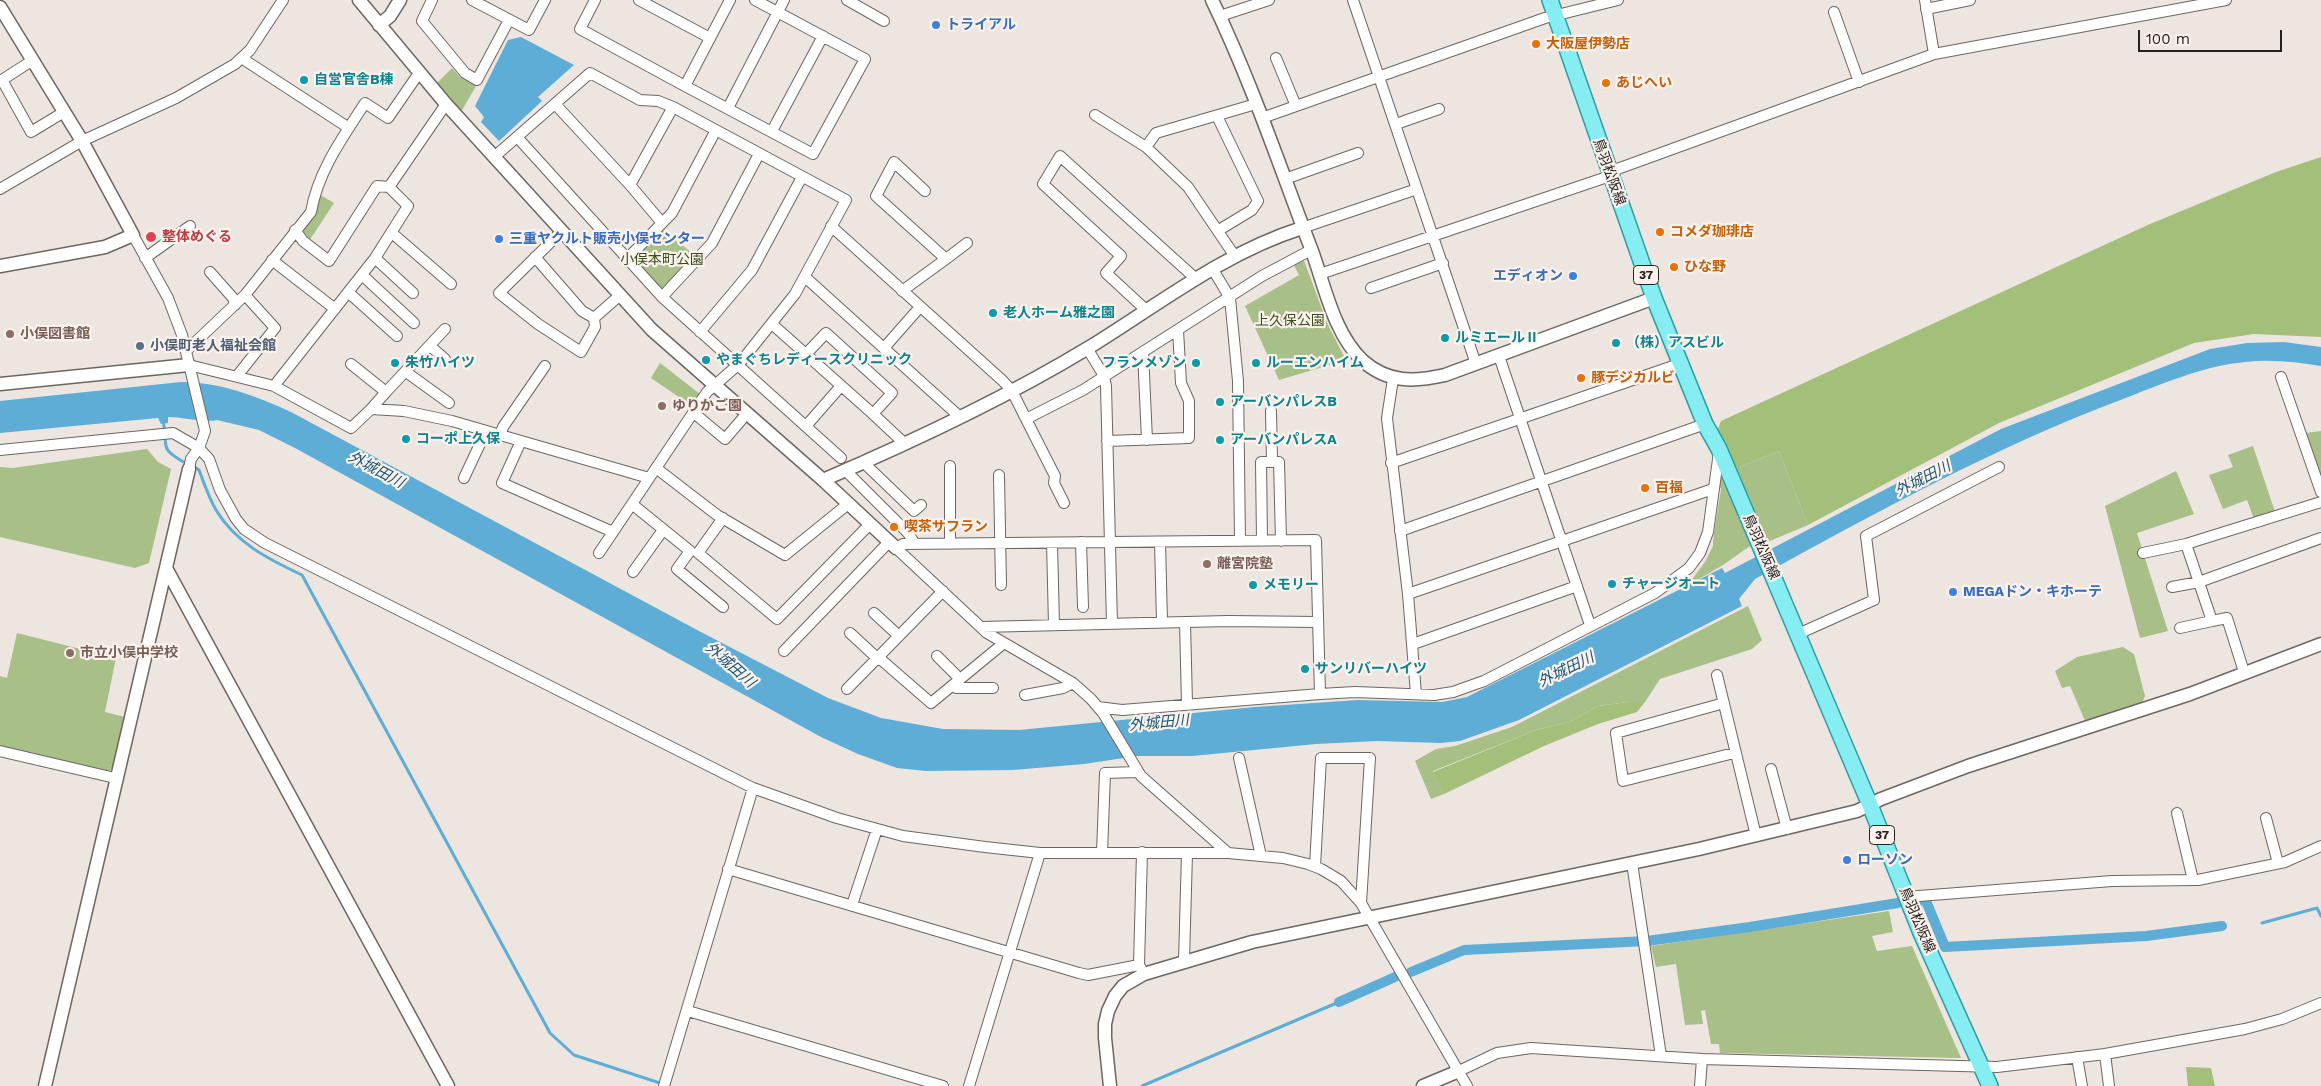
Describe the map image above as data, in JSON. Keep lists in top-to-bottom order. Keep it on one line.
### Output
{"streets":{"main road":["鳥羽松阪線","37"]},"water":["外城田川"],"parks":["小俣本町公園","上久保公園"],"places":["トライアル","大阪屋伊勢店","自営官舎B棟","あじへい","コメダ珈琲店","整体めぐる","三重ヤクルト販売小俣センター","ひな野","エディオン","老人ホーム雅之園","小俣図書館","ルミエールⅡ","（株）アスビル","小俣町老人福祉会館","やまぐちレディースクリニック","朱竹ハイツ","フランメゾン","ルーエンハイム","豚デジカルビ","アーバンパレスB","ゆりかご園","コーポ上久保","アーバンパレスA","百福","喫茶サフラン","離宮院塾","チャージオート","メモリー","MEGAドン・キホーテ","市立小俣中学校","サンリバーハイツ","ローソン"],"scale_bar":"100 m"}
